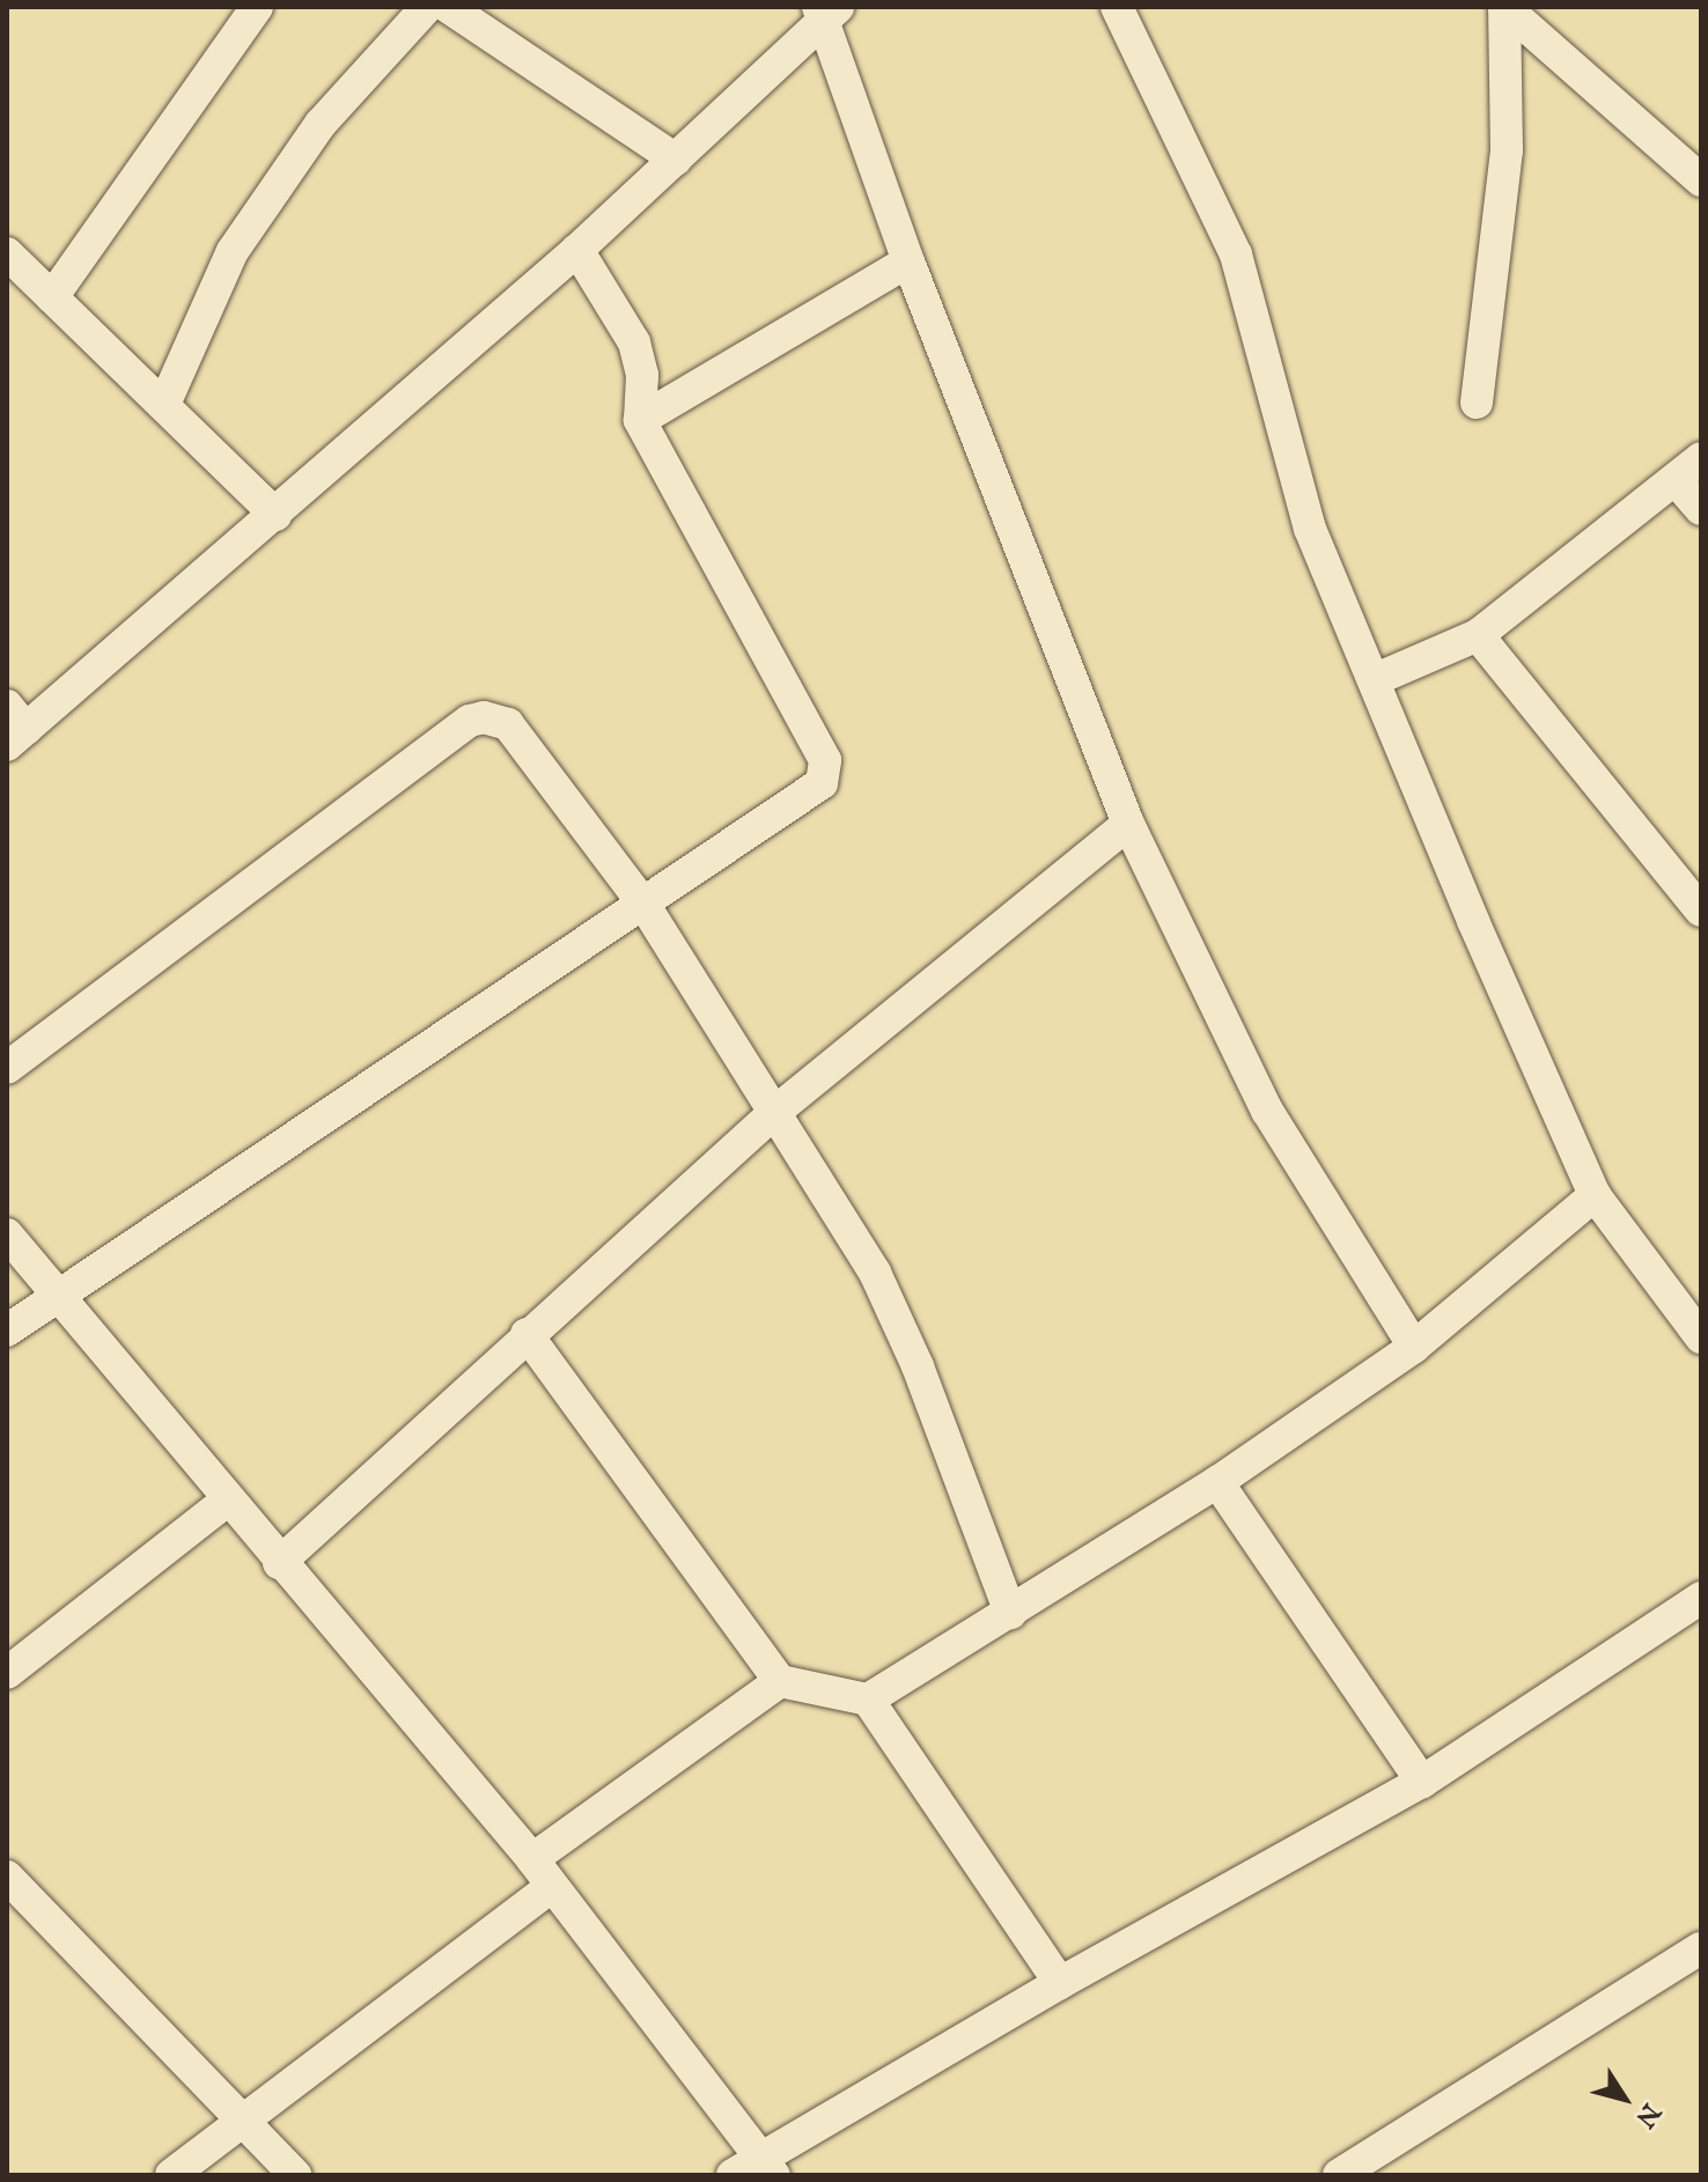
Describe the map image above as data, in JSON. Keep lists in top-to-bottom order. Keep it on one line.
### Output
{"north":"bottom right"}
